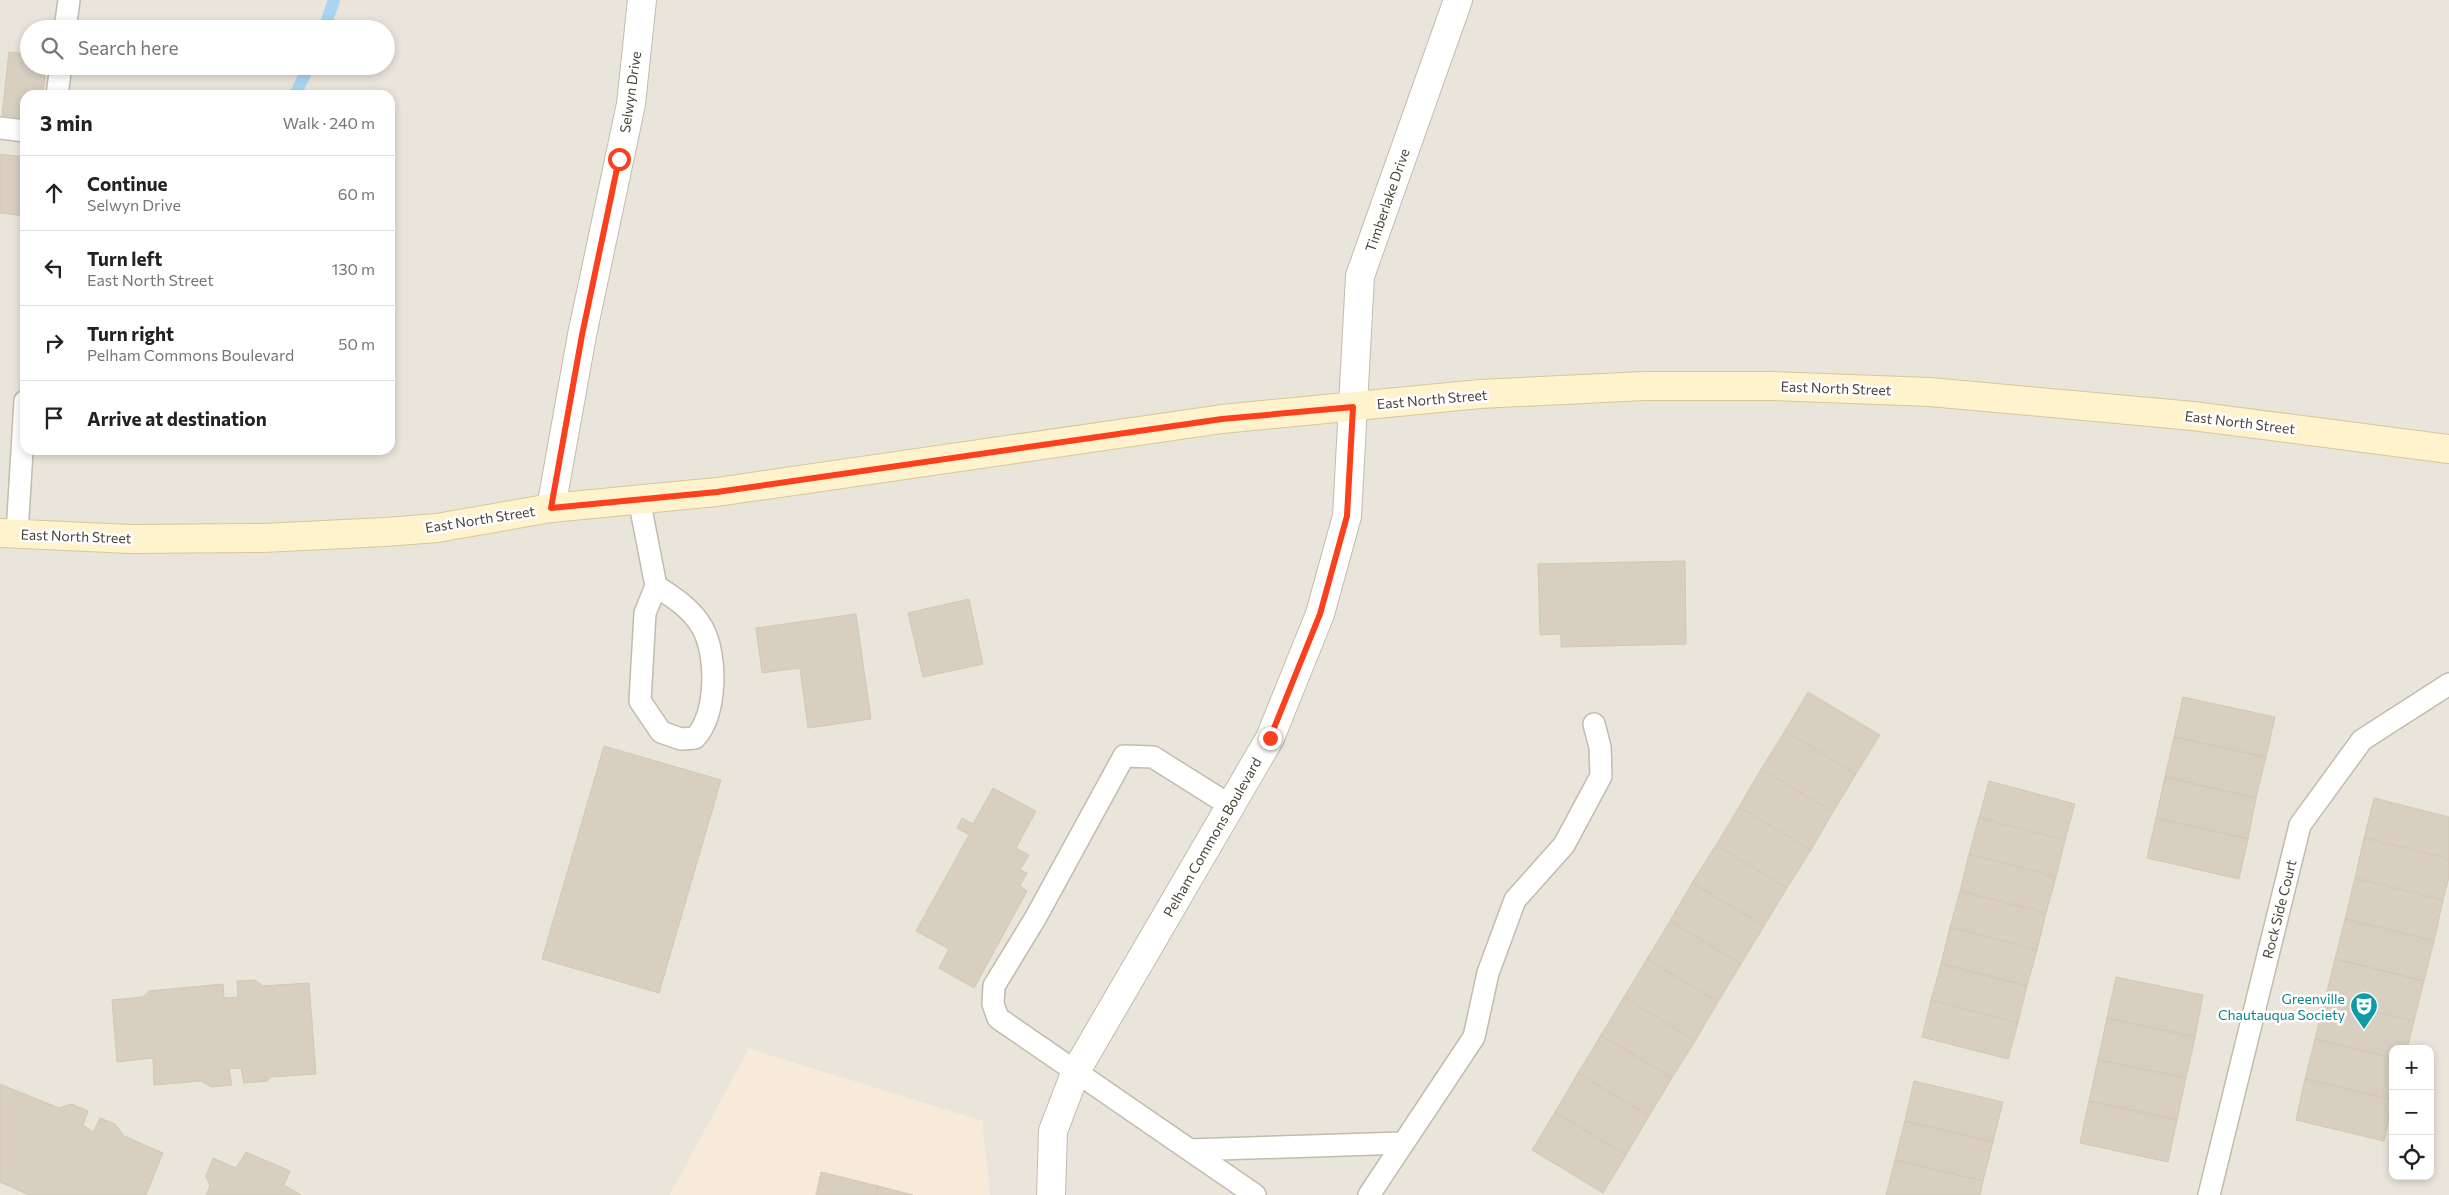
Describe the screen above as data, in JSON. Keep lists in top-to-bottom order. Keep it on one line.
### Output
{"streets":{"main road":["East North Street"],"street":["Selwyn Drive","Timberlake Drive","Pelham Commons Boulevard"],"lane":["Rock Side Court"]},"crossings":[["Selwyn Drive","East North Street"],["Timberlake Drive","East North Street"],["Timberlake Drive","Pelham Commons Boulevard"],["East North Street","Pelham Commons Boulevard"]],"places":{"theatre":["Greenville Chautauqua Society"]},"page":{"search":"Search here","heading":["3 min","Walk · 240 m"],"list":[["Continue","Selwyn Drive","60 m"],["Turn left","East North Street","130 m"],["Turn right","Pelham Commons Boulevard","50 m"],"Arrive at destination"],"map_buttons":["+","−"]}}
